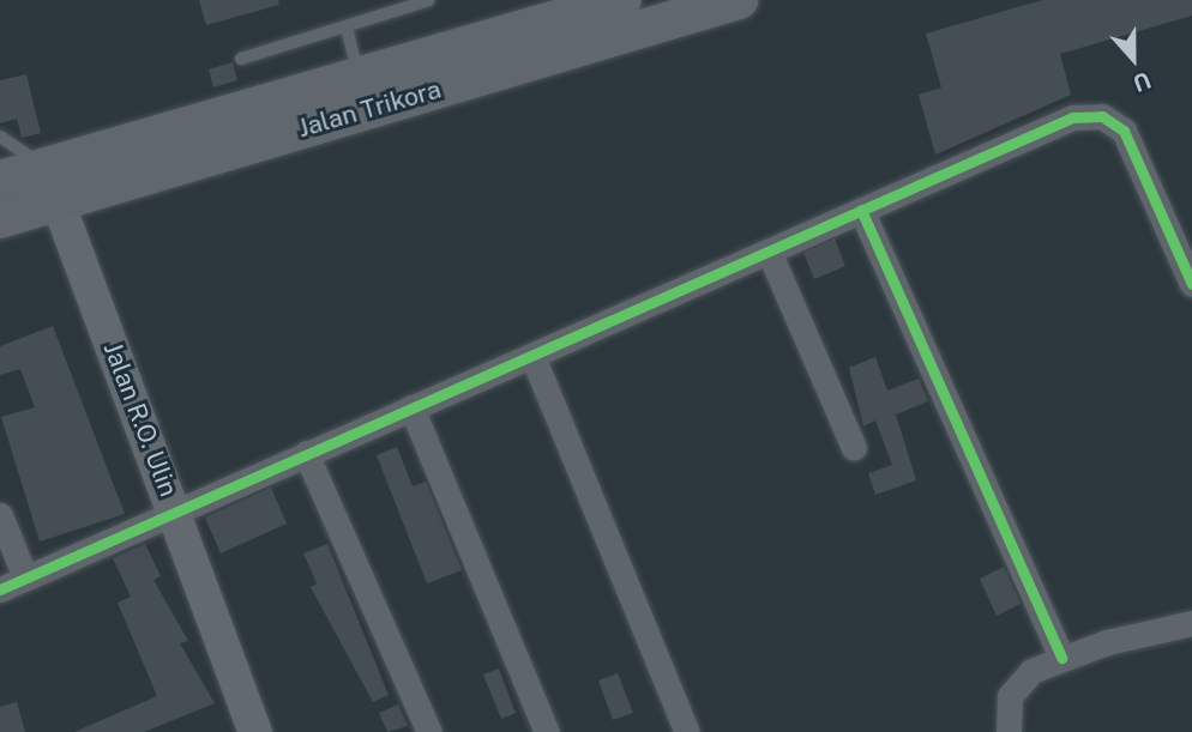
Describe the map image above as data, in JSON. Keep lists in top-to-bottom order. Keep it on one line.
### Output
{"streets":{"main road":["Jalan Trikora","Jalan R.O. Ulin"]},"crossings":[["Jalan Trikora","Jalan R.O. Ulin"]],"north":"bottom"}
